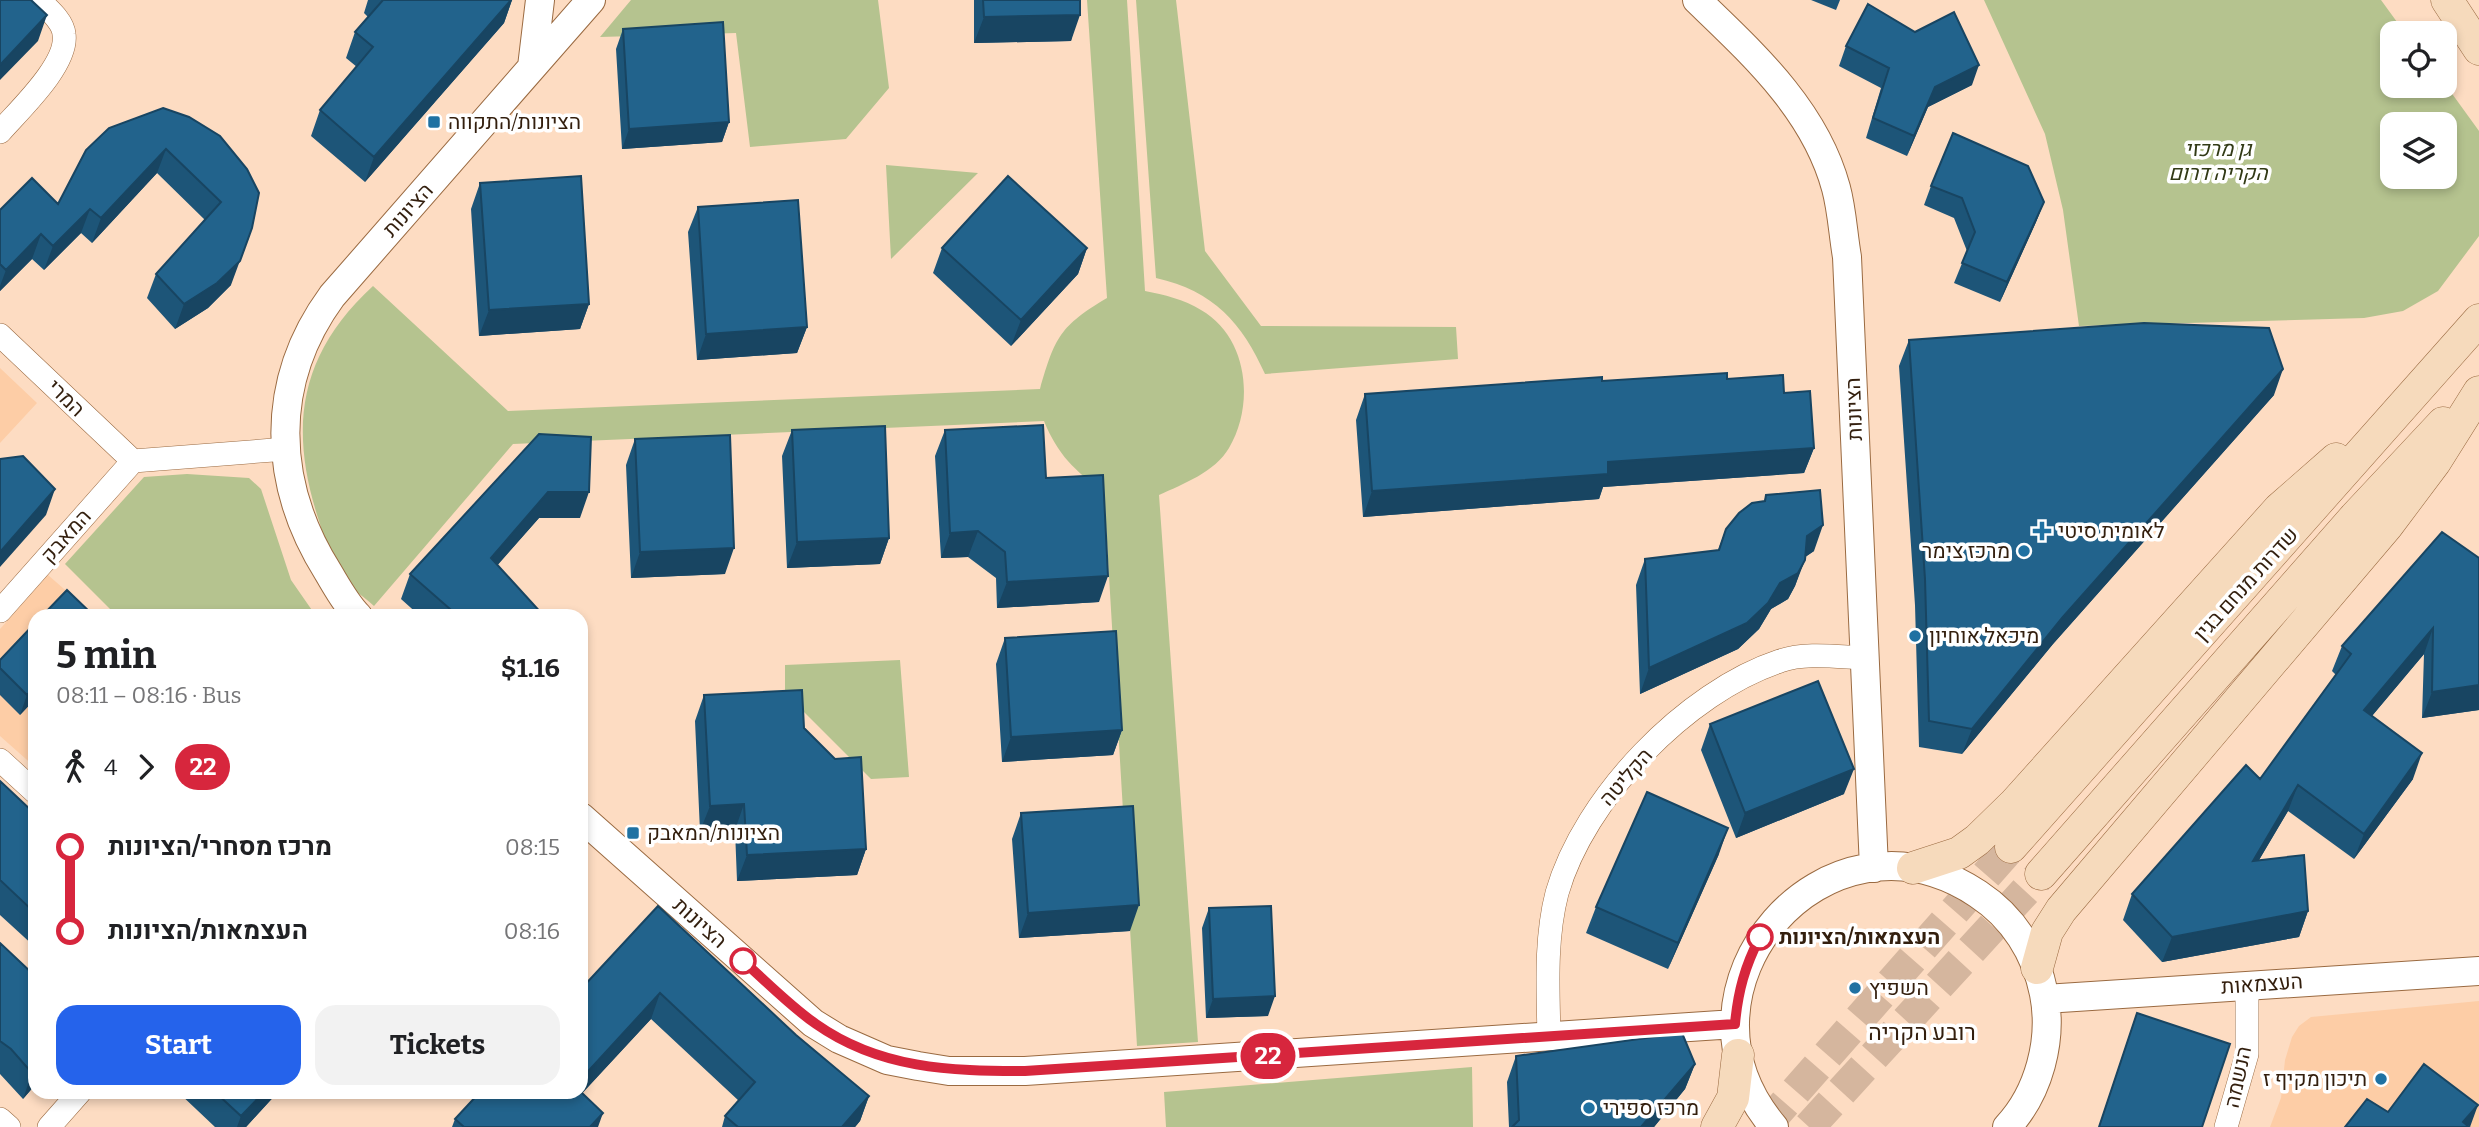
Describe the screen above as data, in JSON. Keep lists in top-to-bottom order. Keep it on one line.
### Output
{"streets":{"main road":["שדרות מנחם בגין"],"street":["הציונות","המרי","המאבק","הקליטה","העצמאות","הנשמה"]},"crossings":[["הציונות","הקליטה"],["המרי","המאבק"],["העצמאות","הנשמה"]],"districts":["רובע הקריה"],"parks":["גן מרכזי הקריה דרום"],"places":{"transit":["הציונות/התקווה","הציונות/המאבק"],"health":["לאומית סיטי"],"other":["מרכז צימר","מיכאל אוחיון","העצמאות/הציונות","השפיץ","תיכון מקיף ז","מרכז ספירי"]},"lines":["bus line 22"],"page":{"on_map":"22","heading":["5 min","08:11 – 08:16 · Bus","$1.16"],"legs":["4","22"],"list":[{"name":"מרכז מסחרי/הציונות","value":"08:15"},{"name":"העצמאות/הציונות","value":"08:16"}],"buttons":["Start","Tickets"]}}
